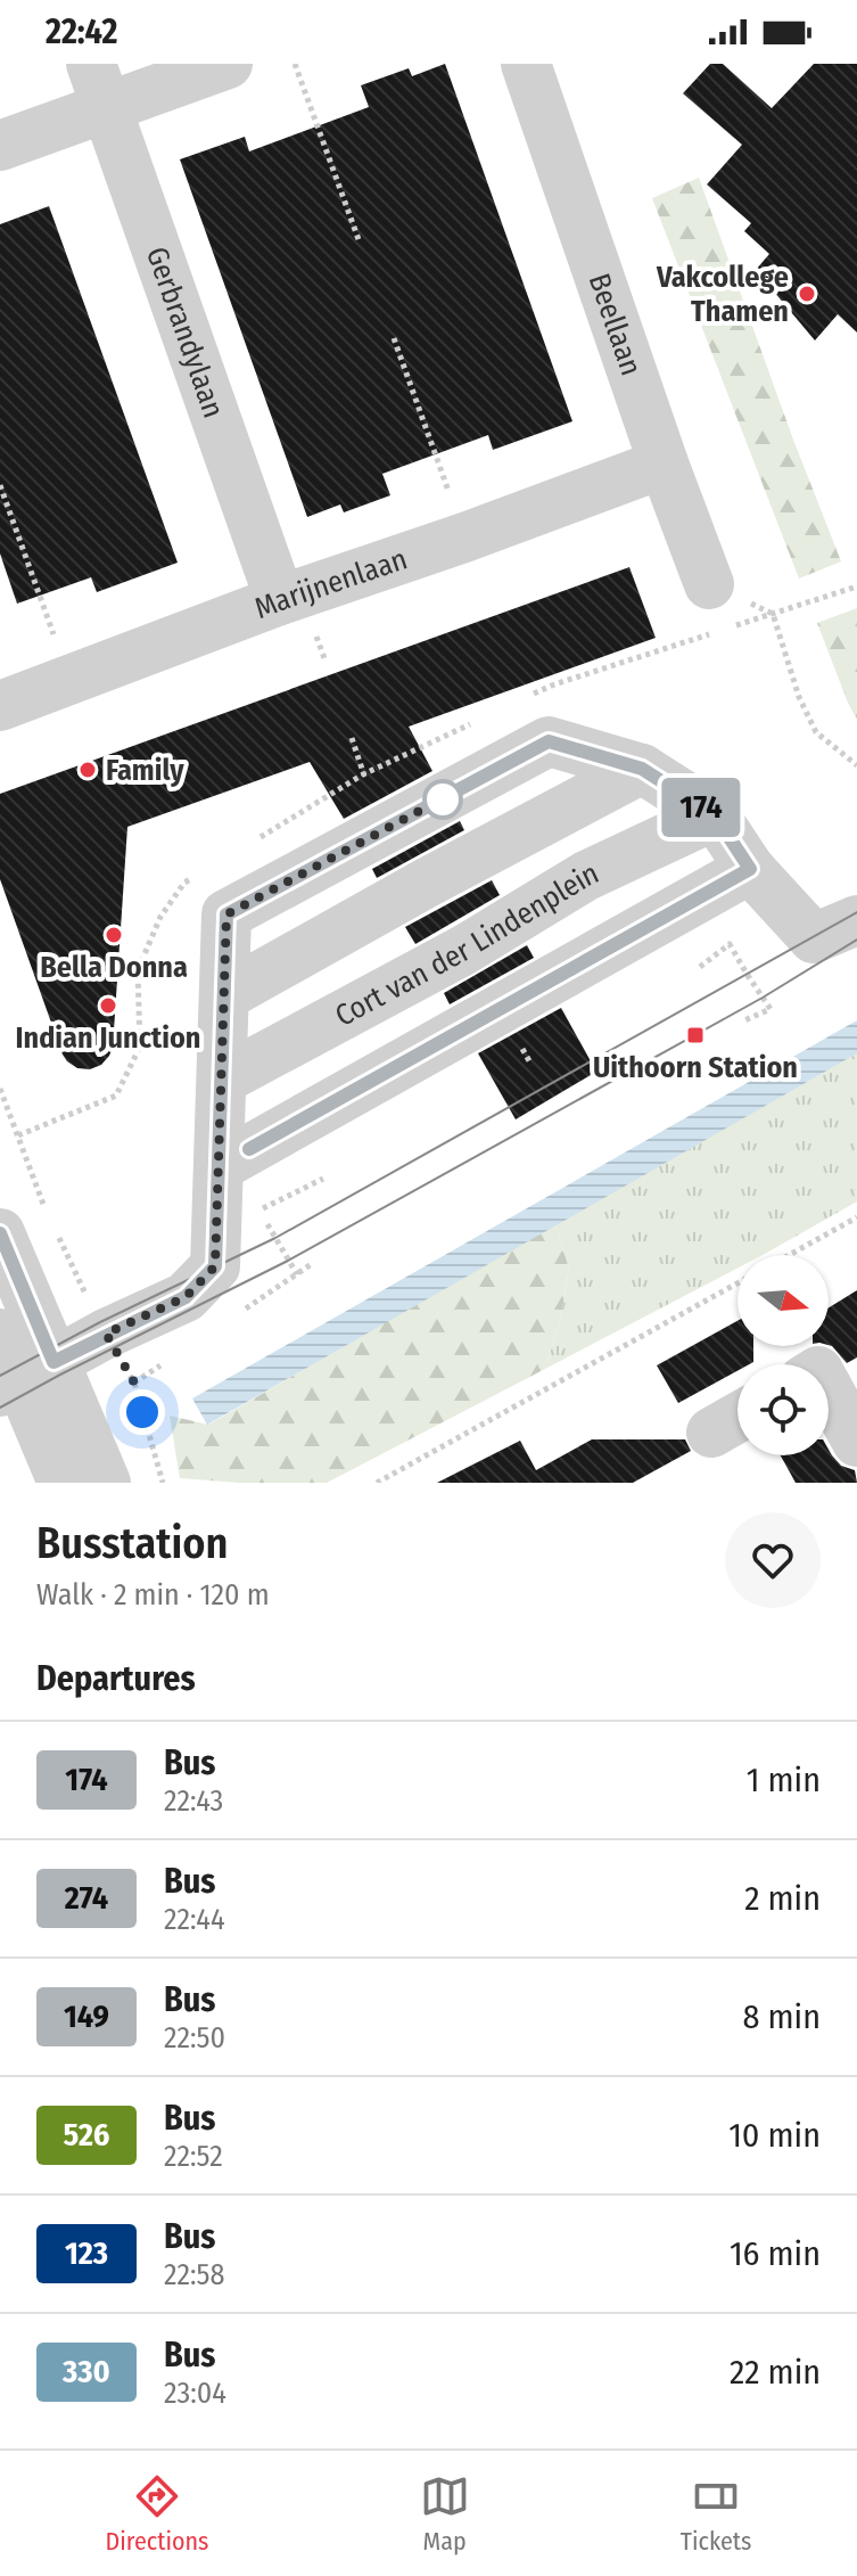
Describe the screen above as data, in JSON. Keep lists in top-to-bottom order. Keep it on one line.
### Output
{"streets":{"street":["Beellaan","Gerbrandylaan","Marijnenlaan","Cort van der Lindenplein"]},"crossings":[["Beellaan","Marijnenlaan"],["Gerbrandylaan","Marijnenlaan"]],"places":{"other":["Vakcollege Thamen","Family","Bella Donna","Indian Junction"],"transit":["Uithoorn Station"]},"lines":["bus line 174"],"north":"right","page":{"status":"22:42","on_map":"174","heading":[["Busstation","Walk · 2 min · 120 m"],"Departures"],"list":[{"mark":"174","name":"Bus","note":"22:43","value":"1 min"},{"mark":"274","name":"Bus","note":"22:44","value":"2 min"},{"mark":"149","name":"Bus","note":"22:50","value":"8 min"},{"mark":"526","name":"Bus","note":"22:52","value":"10 min"},{"mark":"123","name":"Bus","note":"22:58","value":"16 min"},{"mark":"330","name":"Bus","note":"23:04","value":"22 min"}],"tabs":["Directions","Map","Tickets"]}}
